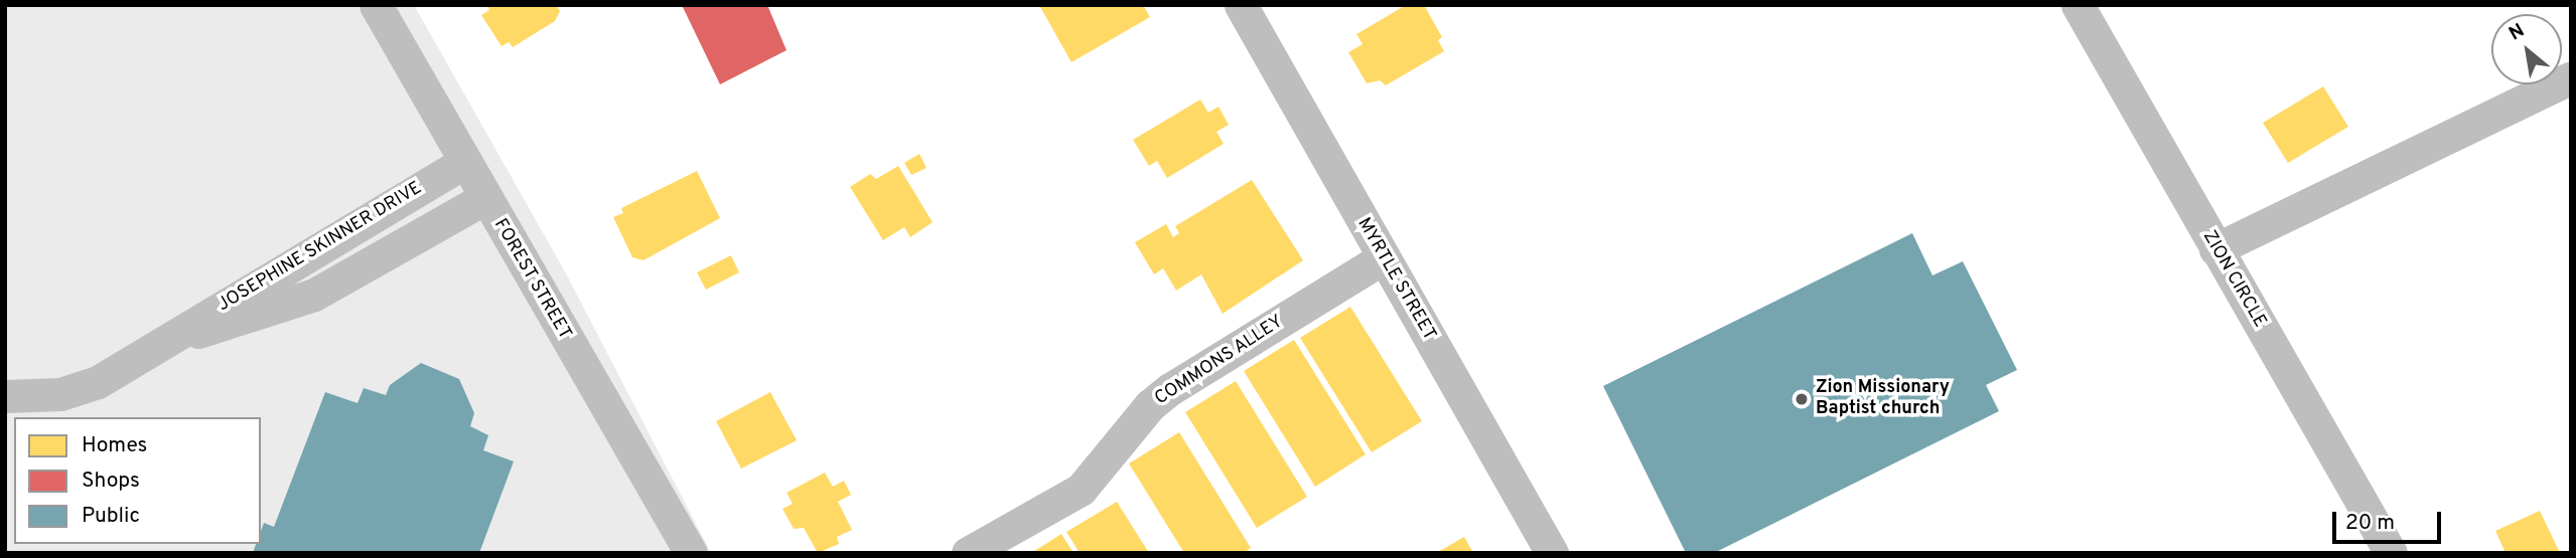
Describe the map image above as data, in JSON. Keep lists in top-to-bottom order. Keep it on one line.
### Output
{"streets":{"street":["JOSEPHINE SKINNER DRIVE","FOREST STREET","MYRTLE STREET","ZION CIRCLE","COMMONS ALLEY"]},"crossings":[["JOSEPHINE SKINNER DRIVE","FOREST STREET"],["MYRTLE STREET","COMMONS ALLEY"]],"places":["Zion Missionary Baptist church"],"legend":["Homes","Shops","Public"],"scale_bar":"20 m","north":"top left"}
